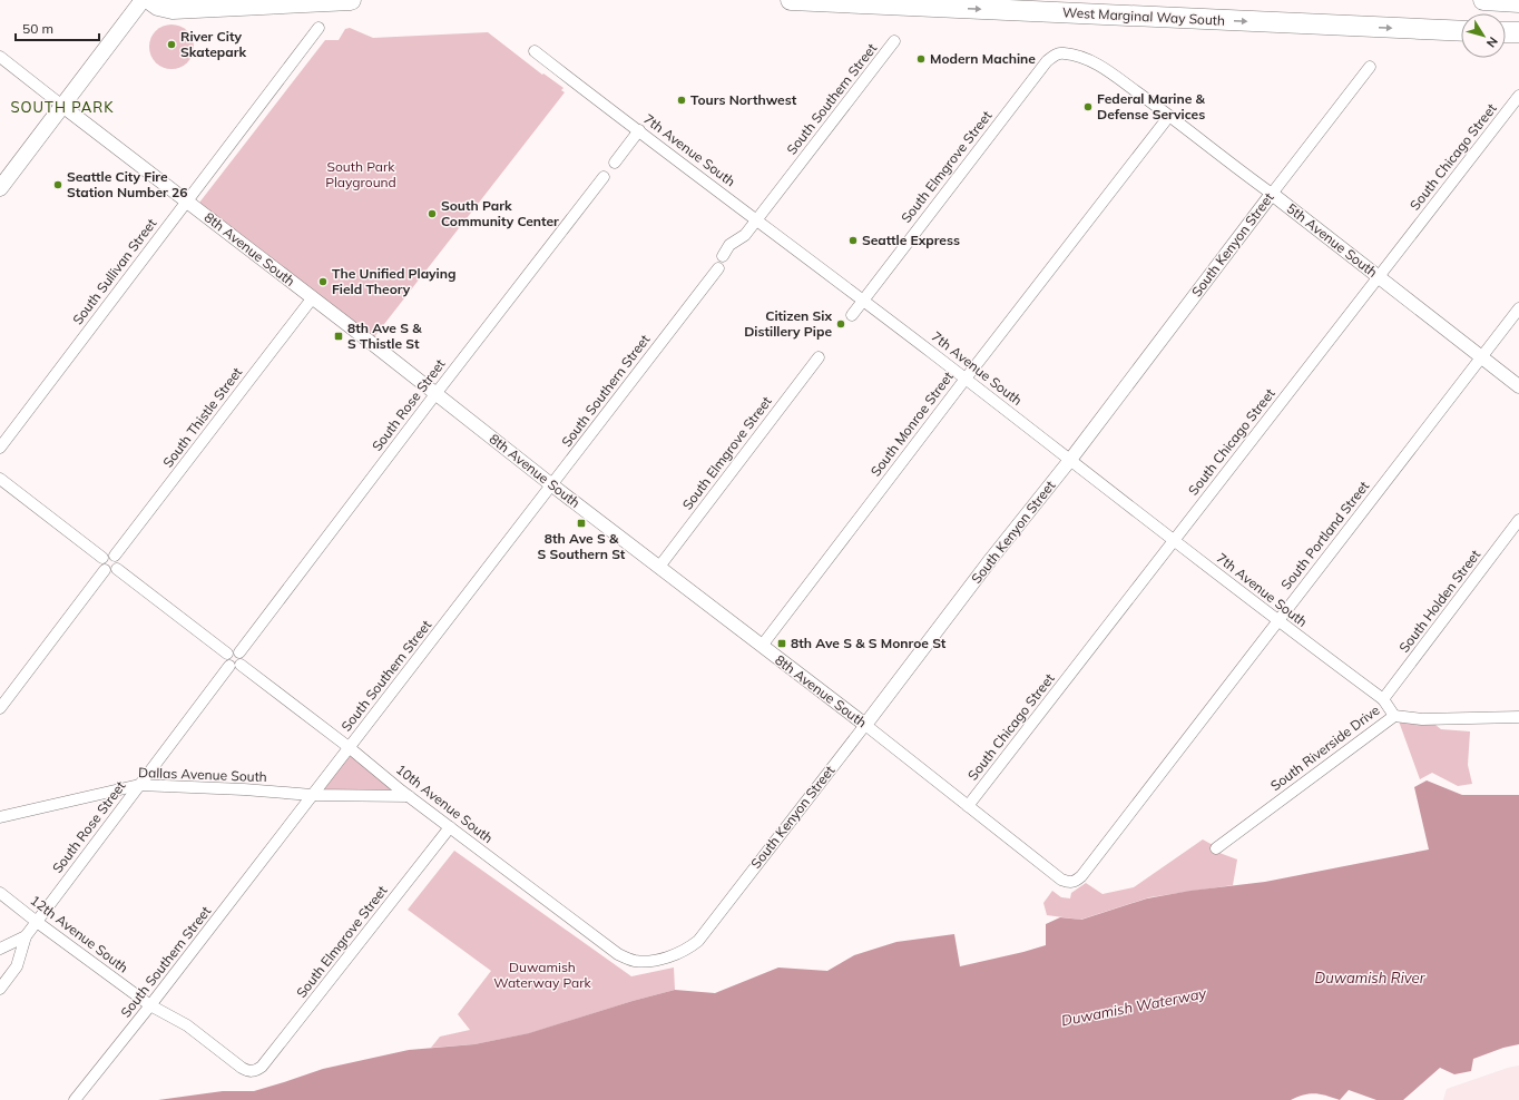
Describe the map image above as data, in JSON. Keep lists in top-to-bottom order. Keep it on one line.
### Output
{"streets":{"highway":["West Marginal Way South"],"street":["South Southern Street","7th Avenue South","South Chicago Street","South Elmgrove Street","5th Avenue South","South Kenyon Street","8th Avenue South","South Sullivan Street","South Rose Street","South Thistle Street","South Monroe Street","South Portland Street","South Holden Street","South Riverside Drive","Dallas Avenue South","10th Avenue South","12th Avenue South"]},"crossings":[["South Southern Street","7th Avenue South"],["South Southern Street","8th Avenue South"],["South Southern Street","Dallas Avenue South"],["South Southern Street","10th Avenue South"],["South Southern Street","12th Avenue South"],["7th Avenue South","South Chicago Street"],["7th Avenue South","South Elmgrove Street"],["7th Avenue South","South Kenyon Street"],["7th Avenue South","South Monroe Street"],["7th Avenue South","South Portland Street"],["7th Avenue South","South Holden Street"],["7th Avenue South","South Riverside Drive"],["South Chicago Street","5th Avenue South"],["South Chicago Street","8th Avenue South"],["South Elmgrove Street","5th Avenue South"],["South Elmgrove Street","8th Avenue South"],["South Elmgrove Street","10th Avenue South"],["South Elmgrove Street","12th Avenue South"],["5th Avenue South","South Kenyon Street"],["5th Avenue South","South Monroe Street"],["5th Avenue South","South Portland Street"],["South Kenyon Street","8th Avenue South"],["South Kenyon Street","10th Avenue South"],["8th Avenue South","South Sullivan Street"],["8th Avenue South","South Rose Street"],["8th Avenue South","South Thistle Street"],["8th Avenue South","South Monroe Street"],["8th Avenue South","South Portland Street"],["South Rose Street","Dallas Avenue South"],["South Rose Street","10th Avenue South"],["South Rose Street","12th Avenue South"],["Dallas Avenue South","10th Avenue South"]],"one_way":["West Marginal Way South"],"districts":["SOUTH PARK"],"water":["Duwamish River","Duwamish Waterway"],"parks":["South Park Playground","Duwamish Waterway Park"],"places":{"other":["River City Skatepark","Modern Machine","Tours Northwest","Federal Marine & Defense Services","Seattle City Fire Station Number 26","South Park Community Center","Seattle Express","The Unified Playing Field Theory","Citizen Six Distillery Pipe"],"transit":["8th Ave S & S Thistle St","8th Ave S & S Southern St","8th Ave S & S Monroe St"]},"scale_bar":"50 m","north":"bottom right"}
